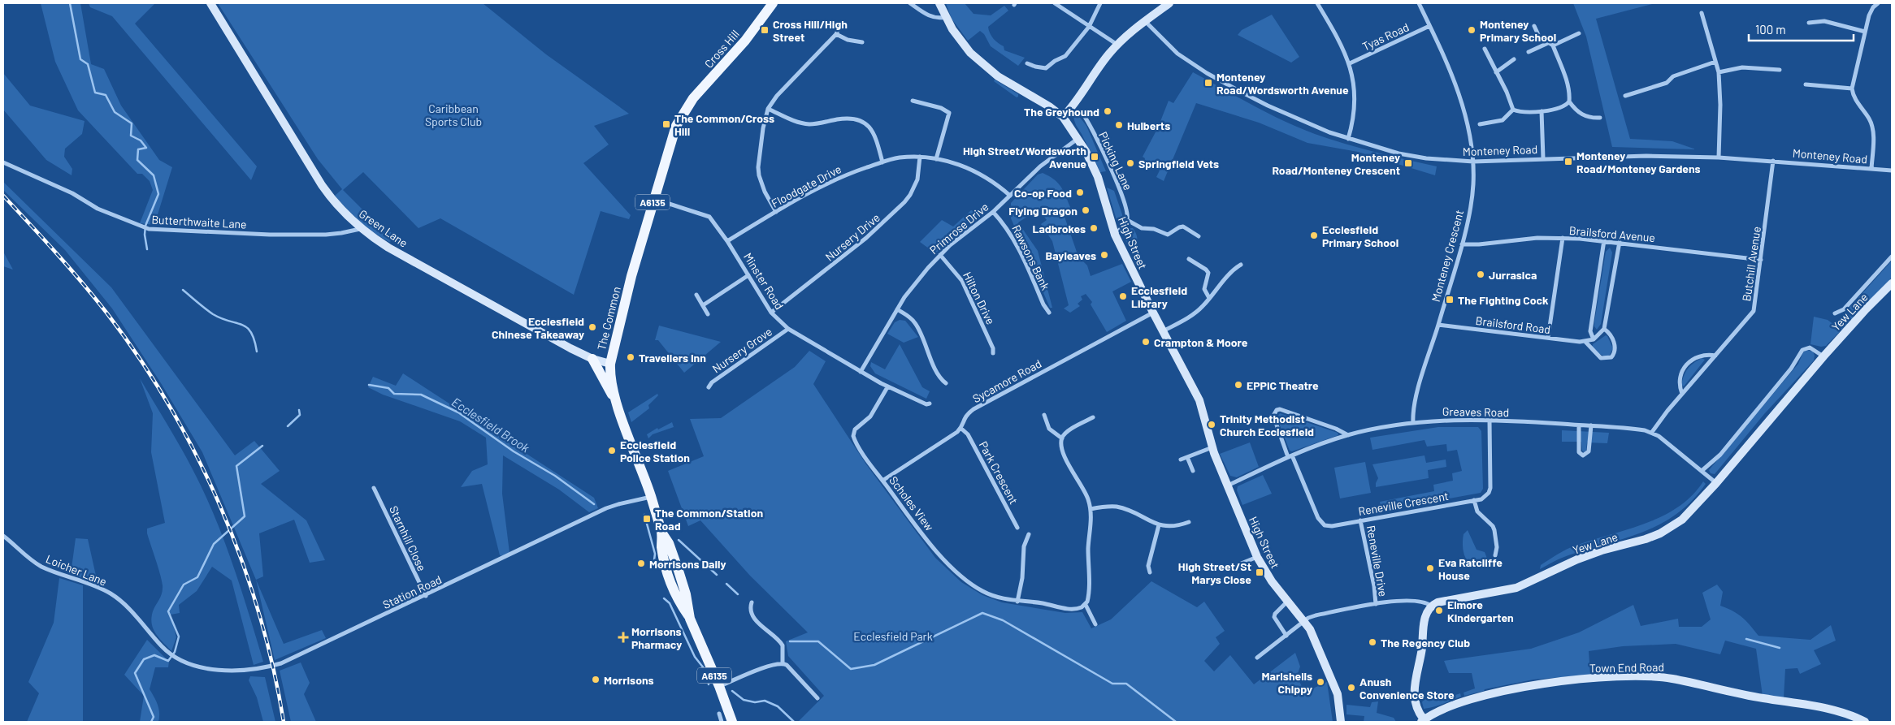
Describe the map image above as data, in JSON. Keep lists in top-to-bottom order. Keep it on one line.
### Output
{"streets":{"main road":["Cross Hill","A6135","The Common"],"street":["Tyas Road","Monteney Road","Picking Lane","Floodgate Drive","Butterthwaite Lane","Green Lane","Primrose Drive","Brailsford Avenue","Nursery Drive","High Street","Monteney Crescent","Rawsons Bank","Butchill Avenue","Minster Road","Hilton Drive","Yew Lane","Brailsford Road","Nursery Grove","Sycamore Road","Greaves Road","Park Crescent","Scholes View","Reneville Crescent","Starnhill Close","Reneville Drive","Loicher Lane","Station Road","Town End Road"]},"crossings":[["Tyas Road","Monteney Crescent"],["Cross Hill","The Common"],["Monteney Road","Monteney Crescent"],["Monteney Road","Butchill Avenue"],["Floodgate Drive","Primrose Drive"],["Floodgate Drive","Nursery Drive"],["Floodgate Drive","Minster Road"],["Butterthwaite Lane","Green Lane"],["Green Lane","The Common"],["Primrose Drive","High Street"],["Primrose Drive","Rawsons Bank"],["Primrose Drive","Minster Road"],["Primrose Drive","Hilton Drive"],["Brailsford Avenue","Monteney Crescent"],["Brailsford Avenue","Butchill Avenue"],["Nursery Drive","Minster Road"],["High Street","Yew Lane"],["High Street","Sycamore Road"],["High Street","Greaves Road"],["Monteney Crescent","Brailsford Road"],["Monteney Crescent","Greaves Road"],["Butchill Avenue","Greaves Road"],["Minster Road","The Common"],["Minster Road","Nursery Grove"],["Minster Road","Scholes View"],["Yew Lane","Greaves Road"],["Yew Lane","Reneville Drive"],["The Common","Station Road"],["Sycamore Road","Park Crescent"],["Sycamore Road","Scholes View"],["Greaves Road","Reneville Crescent"],["Reneville Crescent","Reneville Drive"],["Starnhill Close","Station Road"],["Loicher Lane","Station Road"]],"water":["Ecclesfield Brook"],"parks":["Caribbean Sports Club","Ecclesfield Park"],"places":{"transit":["Cross Hill/High Street","Monteney Road/Wordsworth Avenue","The Common/Cross Hill","High Street/Wordsworth Avenue","Monteney Road/Monteney Gardens","Monteney Road/Monteney Crescent","The Fighting Cock","The Common/Station Road","High Street/St Marys Close"],"other":["Monteney Primary School","The Greyhound","Hulberts","Springfield Vets","Co-op Food","Flying Dragon","Ladbrokes","Ecclesfield Primary School","Bayleaves","Jurrasica","Ecclesfield Library","Ecclesfield Chinese Takeaway","Crampton & Moore","Travellers Inn","EPPiC Theatre","Trinity Methodist Church Ecclesfield","Ecclesfield Police Station","Morrisons Daily","Eva Ratcliffe House","Elmore Kindergarten","The Regency Club","Morrisons","Marishells Chippy","Anush Convenience Store"],"health":["Morrisons Pharmacy"]},"scale_bar":"100 m"}
